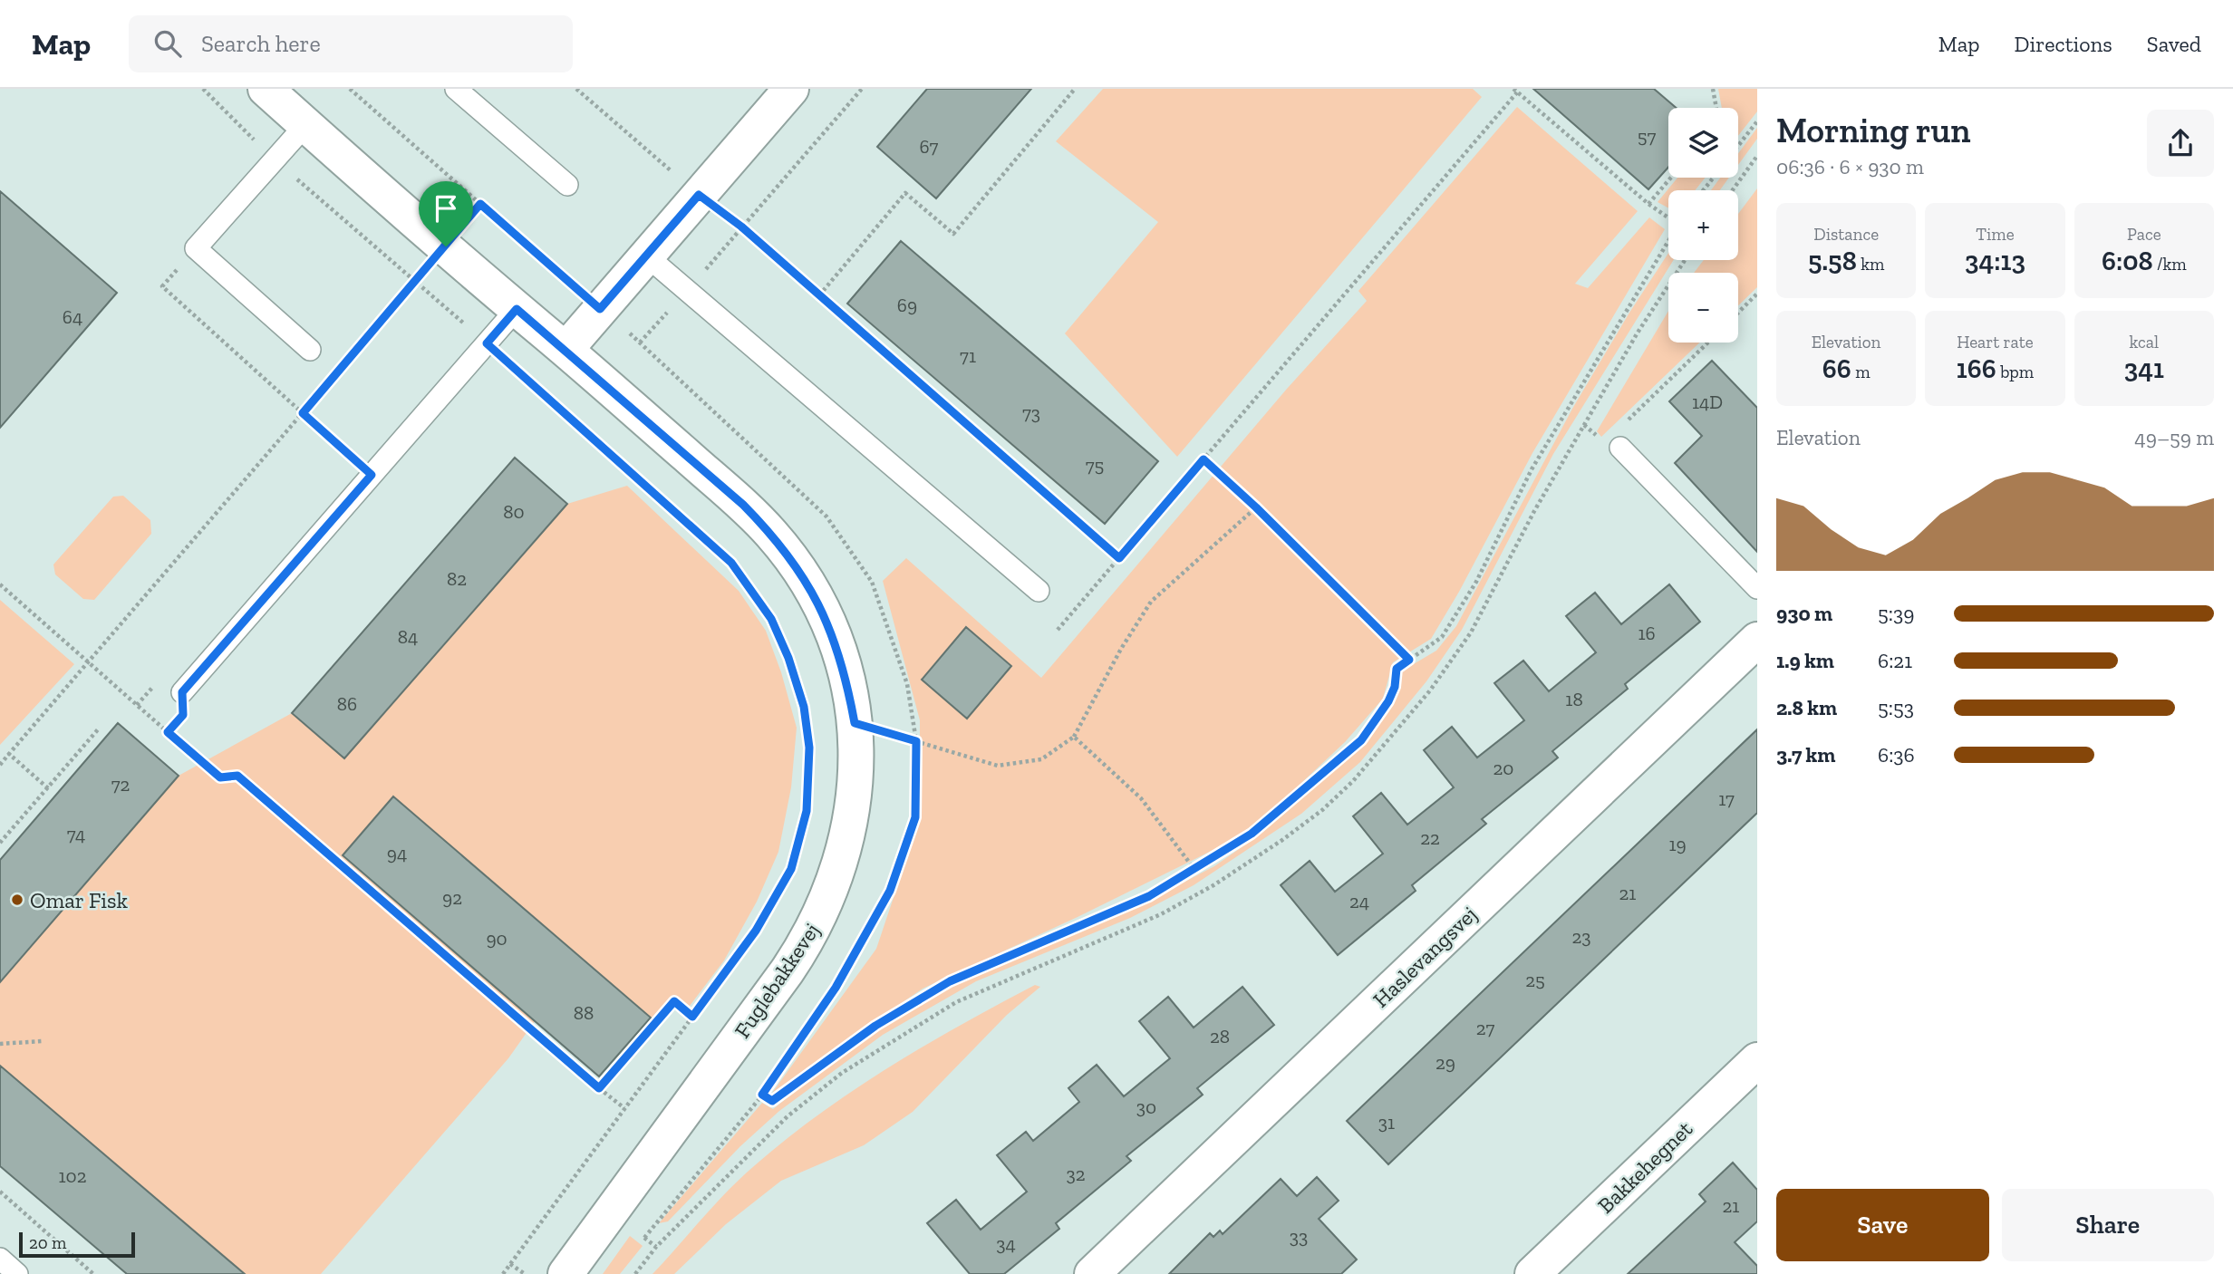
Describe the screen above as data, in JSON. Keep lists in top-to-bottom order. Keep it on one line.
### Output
{"streets":{"street":["Haslevangsvej","Fuglebakkevej","Bakkehegnet"]},"places":["Omar Fisk"],"house_numbers":["57","67","69","64","71","14D","73","75","80","82","16","84","18","86","20","72","17","74","22","19","94","21","92","24","23","90","25","88","27","28","29","30","31","32","102","21","33","34"],"scale_bar":"20 m","page":{"header":"Map","search":"Search here","nav":["Map","Directions","Saved"],"heading":["Morning run","06:36 · 6 × 930 m"],"map_buttons":["+","−"],"stats":[["Distance","5.58 km"],["Time","34:13"],["Pace","6:08 /km"],["Elevation","66 m"],["Heart rate","166 bpm"],["kcal","341"]],"chart":["Elevation","49–59 m"],"list":[{"name":"930 m","note":"5:39"},{"name":"1.9 km","note":"6:21"},{"name":"2.8 km","note":"5:53"},{"name":"3.7 km","note":"6:36"}],"buttons":["Save","Share"],"scale":"20 m"}}
